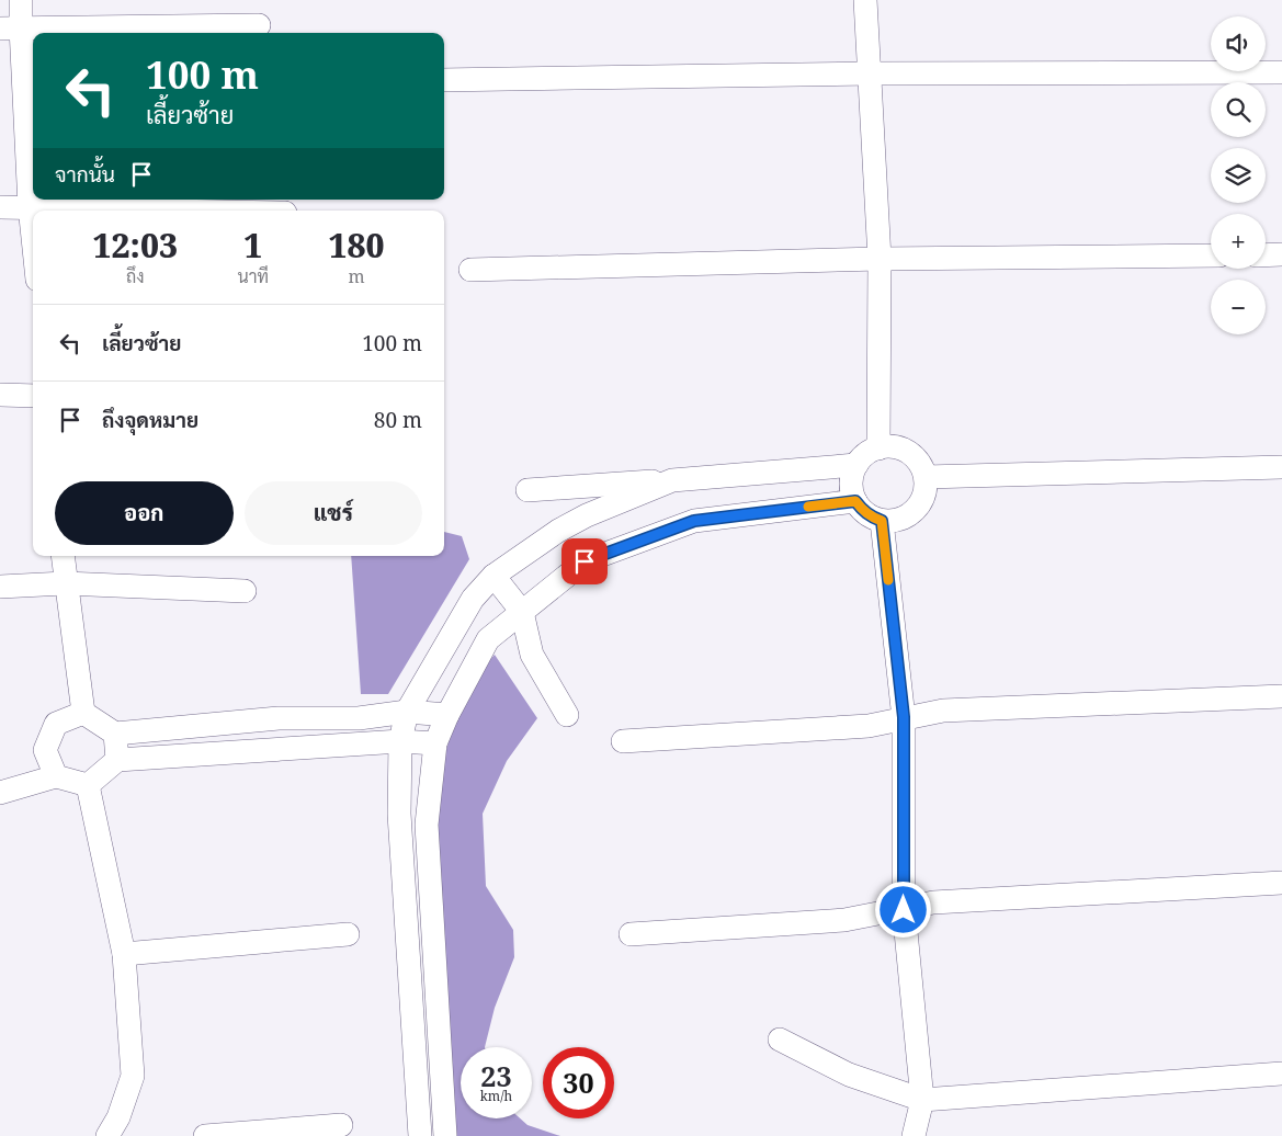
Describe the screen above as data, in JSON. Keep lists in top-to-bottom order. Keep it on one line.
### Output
{"page":{"map_buttons":["+","−"],"turn":["100 m","เลี้ยวซ้าย"],"then":"จากนั้น","eta":["12:03","ถึง","1","นาที","180","m"],"list":[{"name":"เลี้ยวซ้าย","value":"100 m"},{"name":"ถึงจุดหมาย","value":"80 m"}],"buttons":["ออก","แชร์"],"speed":"23 km/h","limit":"30"}}
